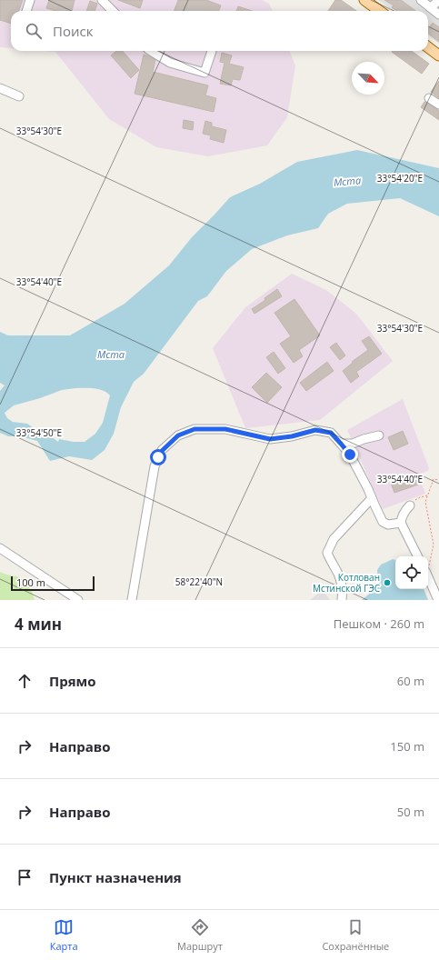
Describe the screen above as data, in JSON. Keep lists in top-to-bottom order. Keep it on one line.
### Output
{"water":["Мста"],"places":["Котлован Мстинской ГЭС"],"scale_bar":"100 m","north":"bottom right","page":{"search":"Поиск","scale":"100 m","heading":["4 мин","Пешком · 260 m"],"list":[["Прямо","60 m"],["Направо","150 m"],["Направо","50 m"],"Пункт назначения"],"nav":["Карта","Маршрут","Сохранённые"]},"coordinates":["33°54'30\"E","33°54'20\"E","33°54'40\"E","33°54'50\"E","58°22'40\"N"]}
